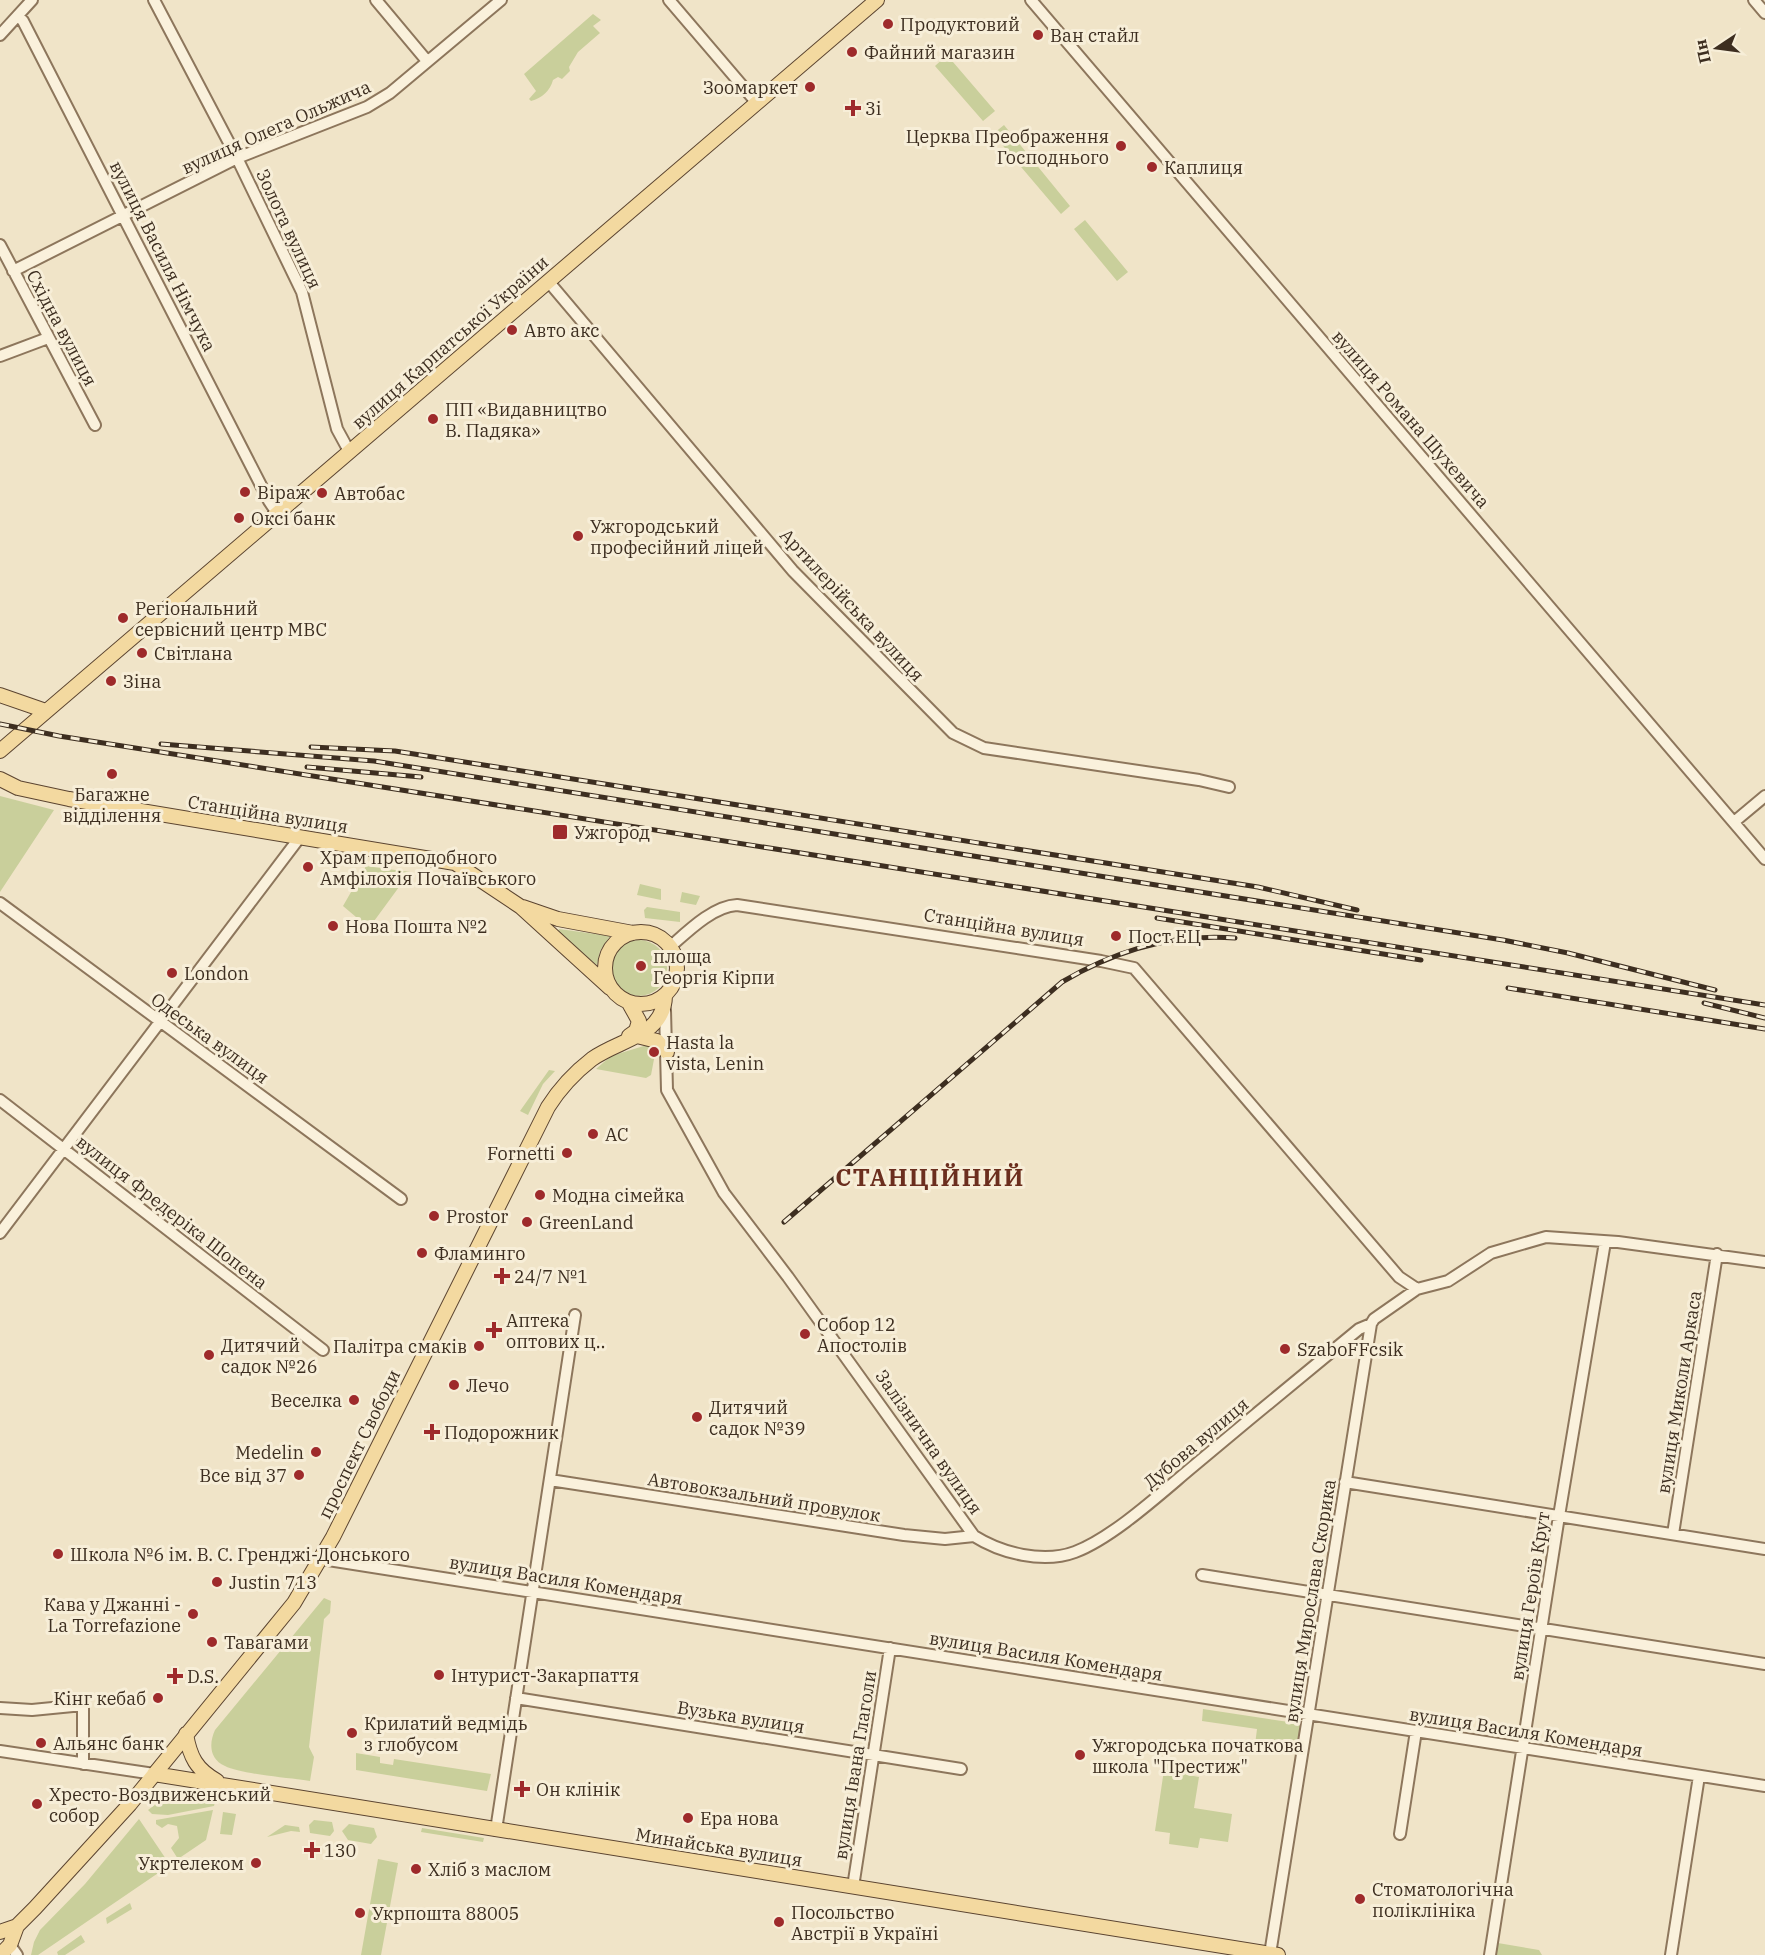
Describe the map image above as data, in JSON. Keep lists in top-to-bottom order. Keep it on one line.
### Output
{"streets":{"main road":["вулиця Карпатської України","Станційна вулиця","проспект Свободи","Минайська вулиця"],"street":["вулиця Олега Ольжича","Золота вулиця","вулиця Василя Німчука","Східна вулиця","вулиця Романа Шухевича","Артилерійська вулиця","Одеська вулиця","вулиця Фредеріка Шопена","вулиця Миколи Аркаса","Залізнична вулиця","Дубова вулиця","Автовокзальний провулок","вулиця Василя Комендаря","вулиця Героїв Крут","вулиця Мирослава Скорика","Вузька вулиця","вулиця Івана Глаголи"]},"crossings":[["вулиця Олега Ольжича","Золота вулиця"],["вулиця Олега Ольжича","вулиця Василя Німчука"],["вулиця Олега Ольжича","Східна вулиця"],["Золота вулиця","вулиця Карпатської України"],["вулиця Василя Німчука","вулиця Карпатської України"],["вулиця Карпатської України","Артилерійська вулиця"],["Станційна вулиця","Залізнична вулиця"],["Станційна вулиця","Дубова вулиця"],["Станційна вулиця","проспект Свободи"],["вулиця Миколи Аркаса","Дубова вулиця"],["Залізнична вулиця","Дубова вулиця"],["Залізнична вулиця","проспект Свободи"],["Залізнична вулиця","Автовокзальний провулок"],["Дубова вулиця","Автовокзальний провулок"],["Дубова вулиця","вулиця Героїв Крут"],["Дубова вулиця","вулиця Мирослава Скорика"],["проспект Свободи","вулиця Василя Комендаря"],["проспект Свободи","Минайська вулиця"],["вулиця Василя Комендаря","вулиця Героїв Крут"],["вулиця Василя Комендаря","вулиця Мирослава Скорика"],["вулиця Василя Комендаря","вулиця Івана Глаголи"],["вулиця Мирослава Скорика","Минайська вулиця"],["Вузька вулиця","вулиця Івана Глаголи"],["вулиця Івана Глаголи","Минайська вулиця"]],"districts":["СТАНЦІЙНИЙ"],"places":{"other":["Продуктовий","Ван стайл","Файний магазин","Зоомаркет","Церква Преображення Господнього","Каплиця","Авто акс","ПП «Видавництво В. Падяка»","Віраж","Автобас","Оксі банк","Ужгородський професійний ліцей","Регіональний сервісний центр МВС","Світлана","Зіна","Багажне відділення","Храм преподобного Амфілохія Почаївського","Нова Пошта №2","Пост ЕЦ","площа Георгія Кірпи","London","Hasta la vista, Lenin","AC","Fornetti","Модна сімейка","Prostor","GreenLand","Фламинго","Собор 12 Апостолів","Палітра смаків","SzaboFFcsik","Дитячий садок №26","Лечо","Веселка","Дитячий садок №39","Medelin","Все від 37","Школа №6 ім. В. С. Гренджі-Донського","Justin 713","Кава у Джанні - La Torrefazione","Тавагами","Інтурист-Закарпаття","Кінг кебаб","Крилатий ведмідь з глобусом","Альянс банк","Ужгородська початкова школа \"Престиж\"","Хресто-Воздвиженський собор","Ера нова","Укртелеком","Хліб з маслом","Стоматологічна поліклініка","Укрпошта 88005","Посольство Австрії в Україні"],"health":["3і","24/7 №1","Аптека оптових ц‥","Подорожник","D.S.","Он клінік","130"],"transit":["Ужгород"]},"north":"left"}
